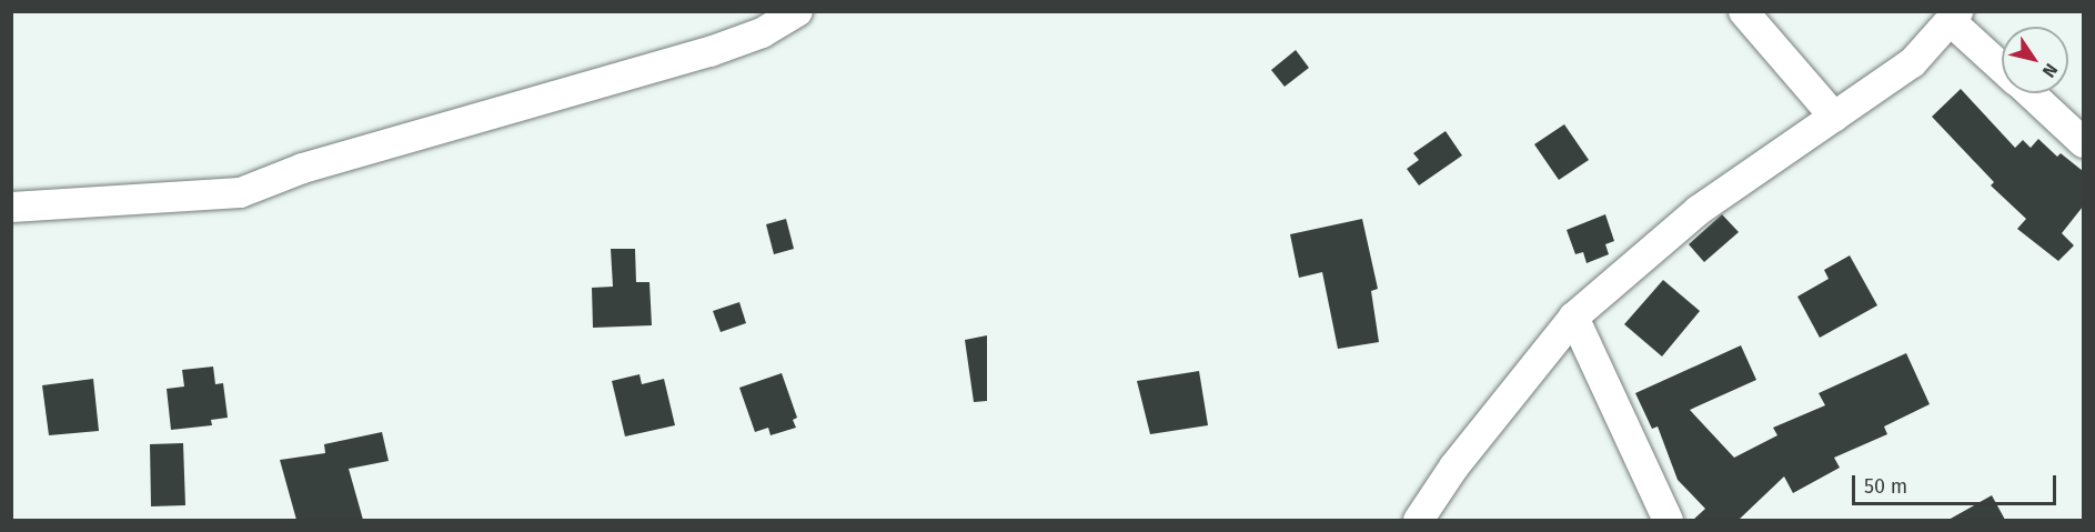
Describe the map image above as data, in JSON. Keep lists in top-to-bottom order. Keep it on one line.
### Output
{"scale_bar":"50 m","north":"bottom right"}
